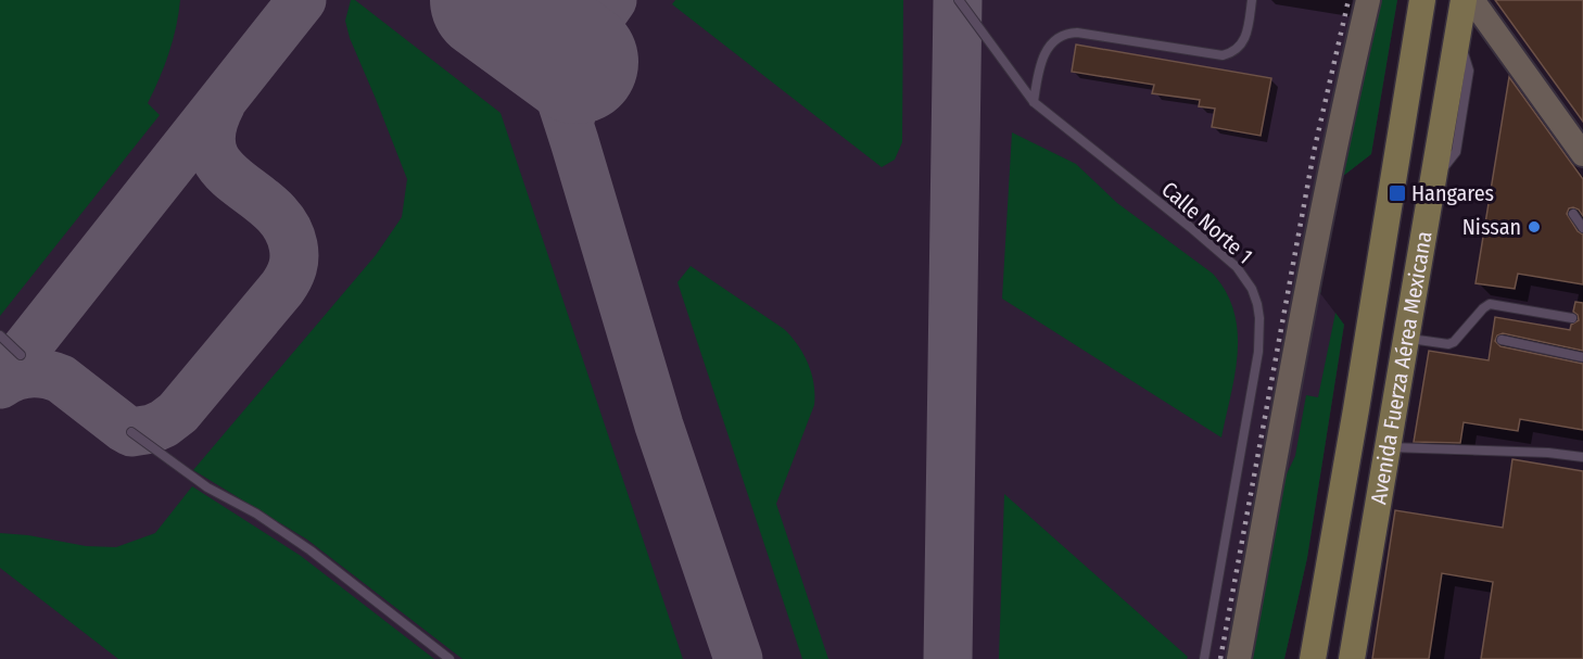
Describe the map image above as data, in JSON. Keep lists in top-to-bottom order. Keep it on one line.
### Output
{"streets":{"main road":["Avenida Fuerza Aérea Mexicana"],"lane":["Calle Norte 1"]},"places":{"transit":["Hangares"],"other":["Nissan"]}}
